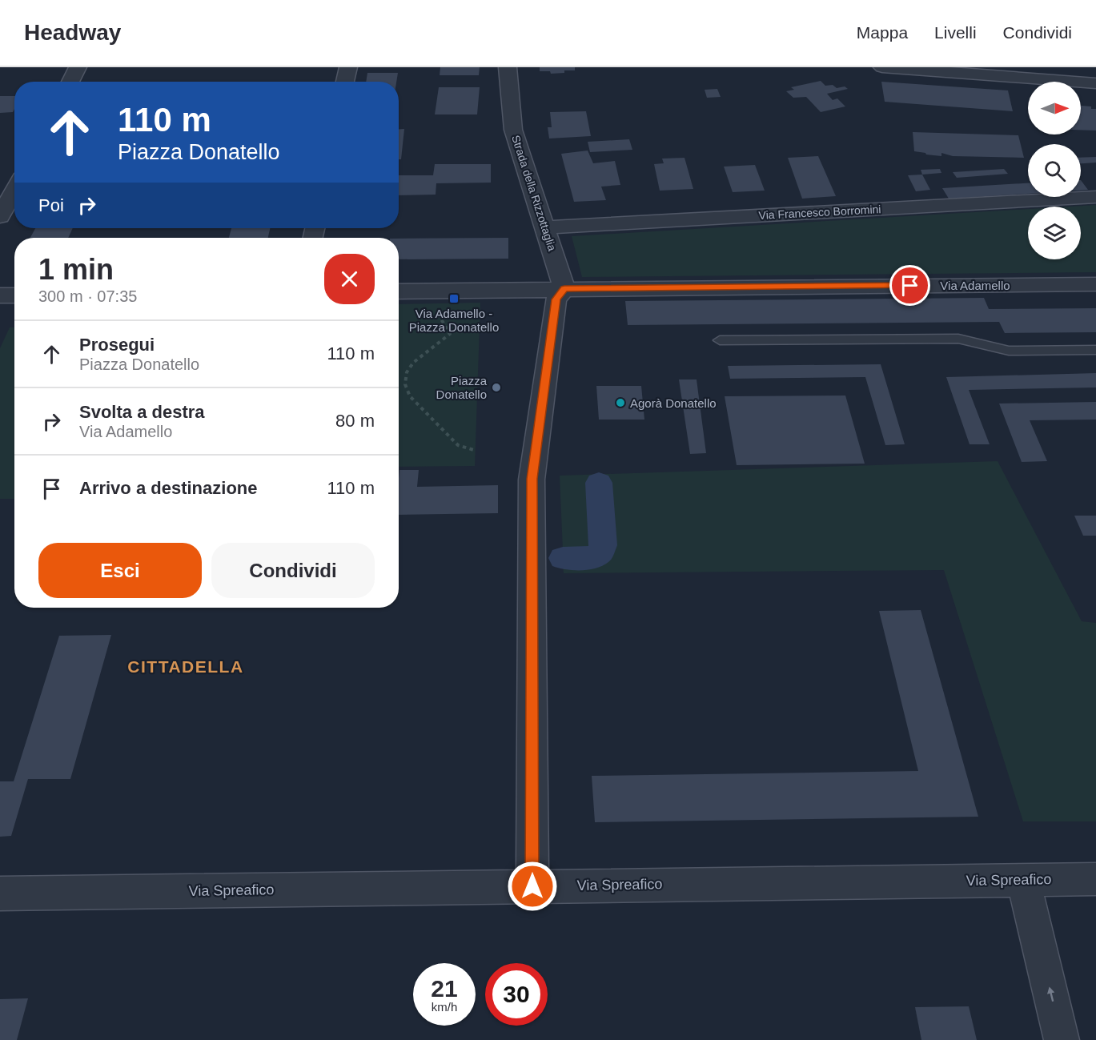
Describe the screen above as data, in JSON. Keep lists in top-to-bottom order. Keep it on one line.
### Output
{"streets":{"street":["Strada della Rizzottaglia","Via Francesco Borromini","Via Adamello","Via Spreafico"]},"crossings":[["Strada della Rizzottaglia","Via Francesco Borromini"],["Strada della Rizzottaglia","Via Adamello"]],"districts":["CITTADELLA"],"places":{"transit":["Via Adamello - Piazza Donatello"],"other":["Piazza Donatello","Agorà Donatello"]},"north":"right","page":{"header":"Headway","nav":["Mappa","Livelli","Condividi"],"turn":["110 m","Piazza Donatello"],"then":"Poi","heading":["1 min","300 m · 07:35"],"list":[{"name":"Prosegui","note":"Piazza Donatello","value":"110 m"},{"name":"Svolta a destra","note":"Via Adamello","value":"80 m"},{"name":"Arrivo a destinazione","value":"110 m"}],"buttons":["Esci","Condividi"],"speed":"21 km/h","limit":"30"}}
